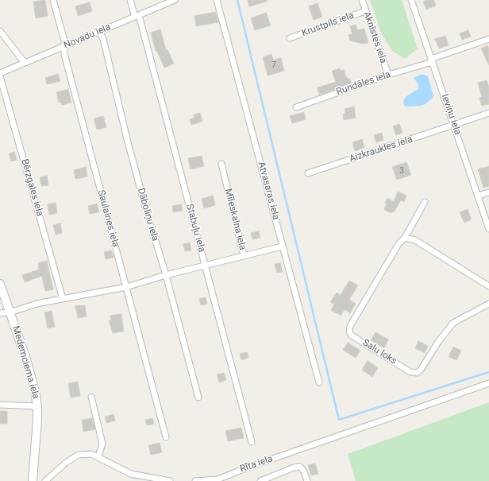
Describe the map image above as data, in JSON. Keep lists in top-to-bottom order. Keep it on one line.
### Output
{"streets":{"street":["Krustpils iela","Novadu iela","Aknīstes iela","Rundāles iela","Ieviņu iela","Aizkraukles iela","Bērzgales iela","Atvasaras iela","Dāboliņu iela","Saulaines iela","Mīleskalna iela","Stabuļu iela","Salu loks","Medemciema iela","Rīta iela"]},"crossings":[["Krustpils iela","Aknīstes iela"],["Novadu iela","Dāboliņu iela"],["Novadu iela","Saulaines iela"],["Novadu iela","Stabuļu iela"],["Aknīstes iela","Rundāles iela"],["Rundāles iela","Ieviņu iela"],["Ieviņu iela","Aizkraukles iela"],["Atvasaras iela","Mīleskalna iela"]],"house_numbers":["7","3"]}
